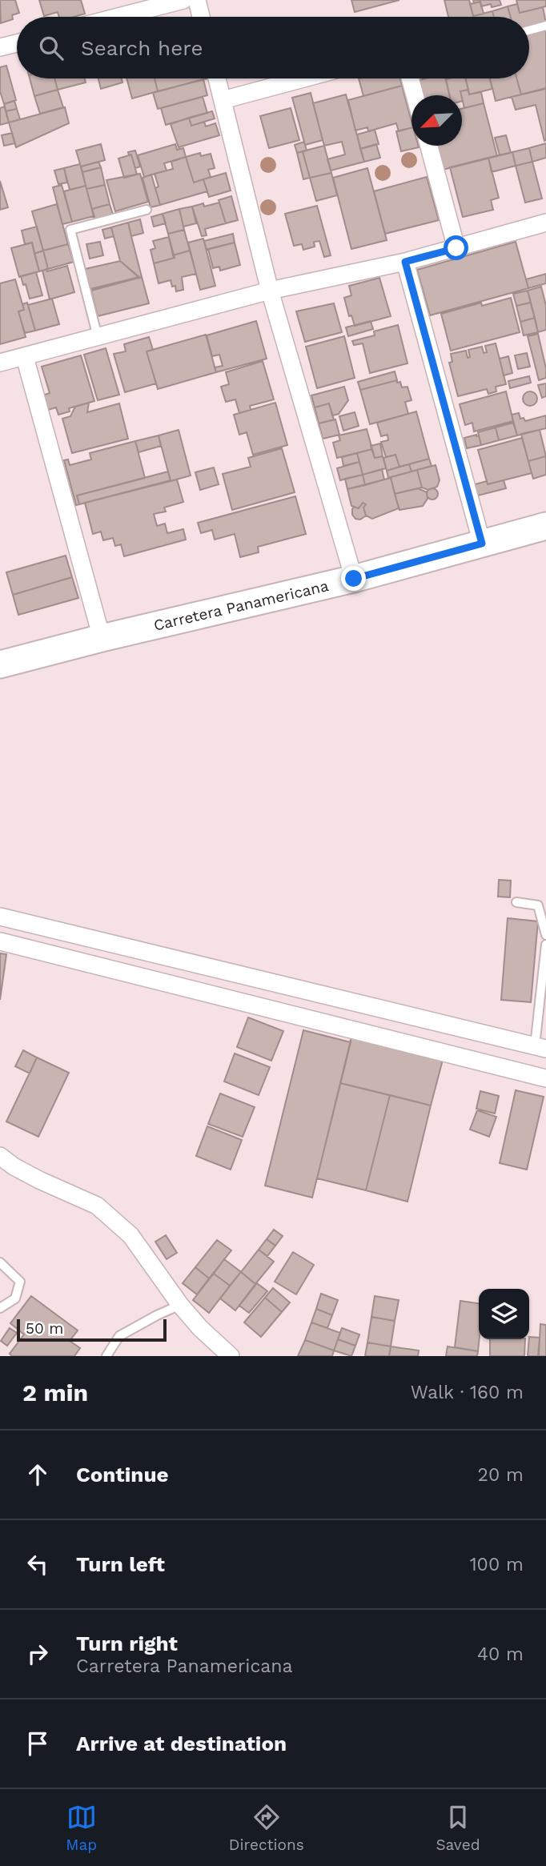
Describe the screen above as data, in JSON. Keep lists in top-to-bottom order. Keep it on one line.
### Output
{"streets":{"main road":["Carretera Panamericana"]},"scale_bar":"50 m","north":"bottom left","page":{"search":"Search here","scale":"50 m","heading":["2 min","Walk · 160 m"],"list":[["Continue","20 m"],["Turn left","100 m"],["Turn right","Carretera Panamericana","40 m"],"Arrive at destination"],"nav":["Map","Directions","Saved"]}}
